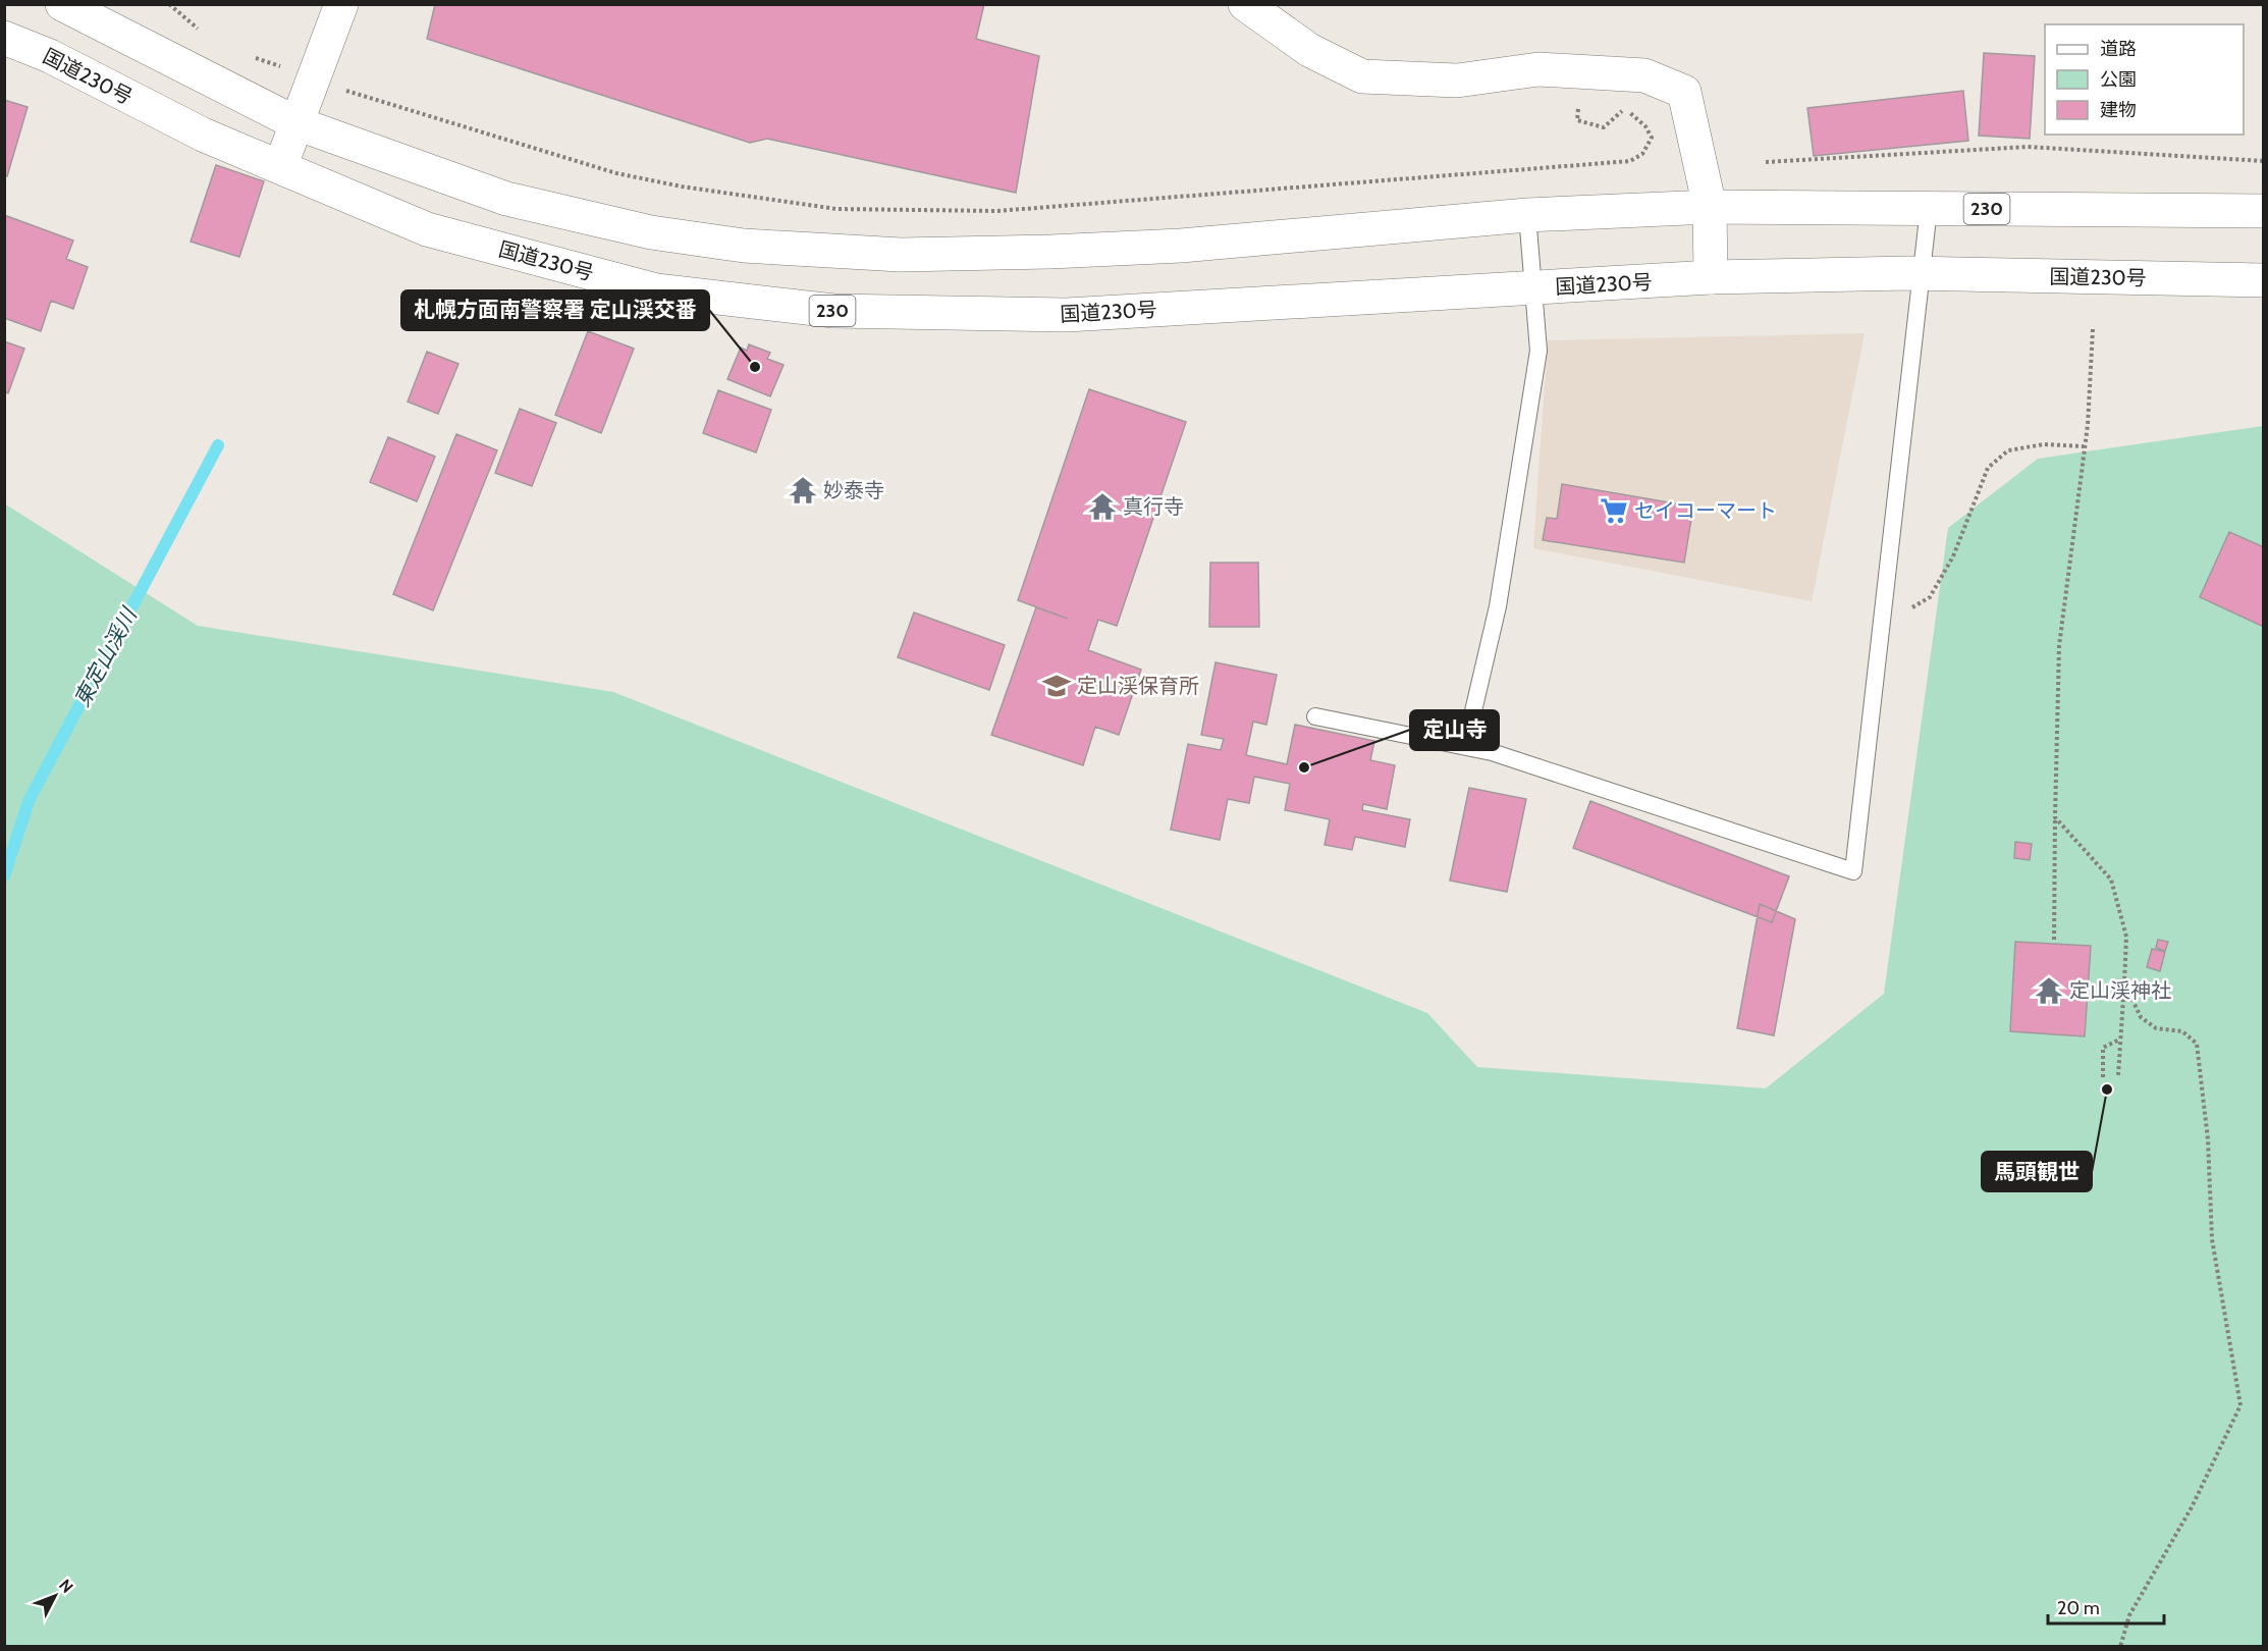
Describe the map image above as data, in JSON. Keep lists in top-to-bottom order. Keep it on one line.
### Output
{"streets":{"main road":["国道230号","230"]},"water":["東定山渓川"],"places":{"other":["札幌方面南警察署 定山渓交番","定山寺","馬頭観世"],"temple":["妙泰寺","真行寺","定山渓神社"],"supermarket":["セイコーマート"],"school or university":["定山渓保育所"]},"legend":["道路","公園","建物"],"scale_bar":"20 m","north":"top right"}
